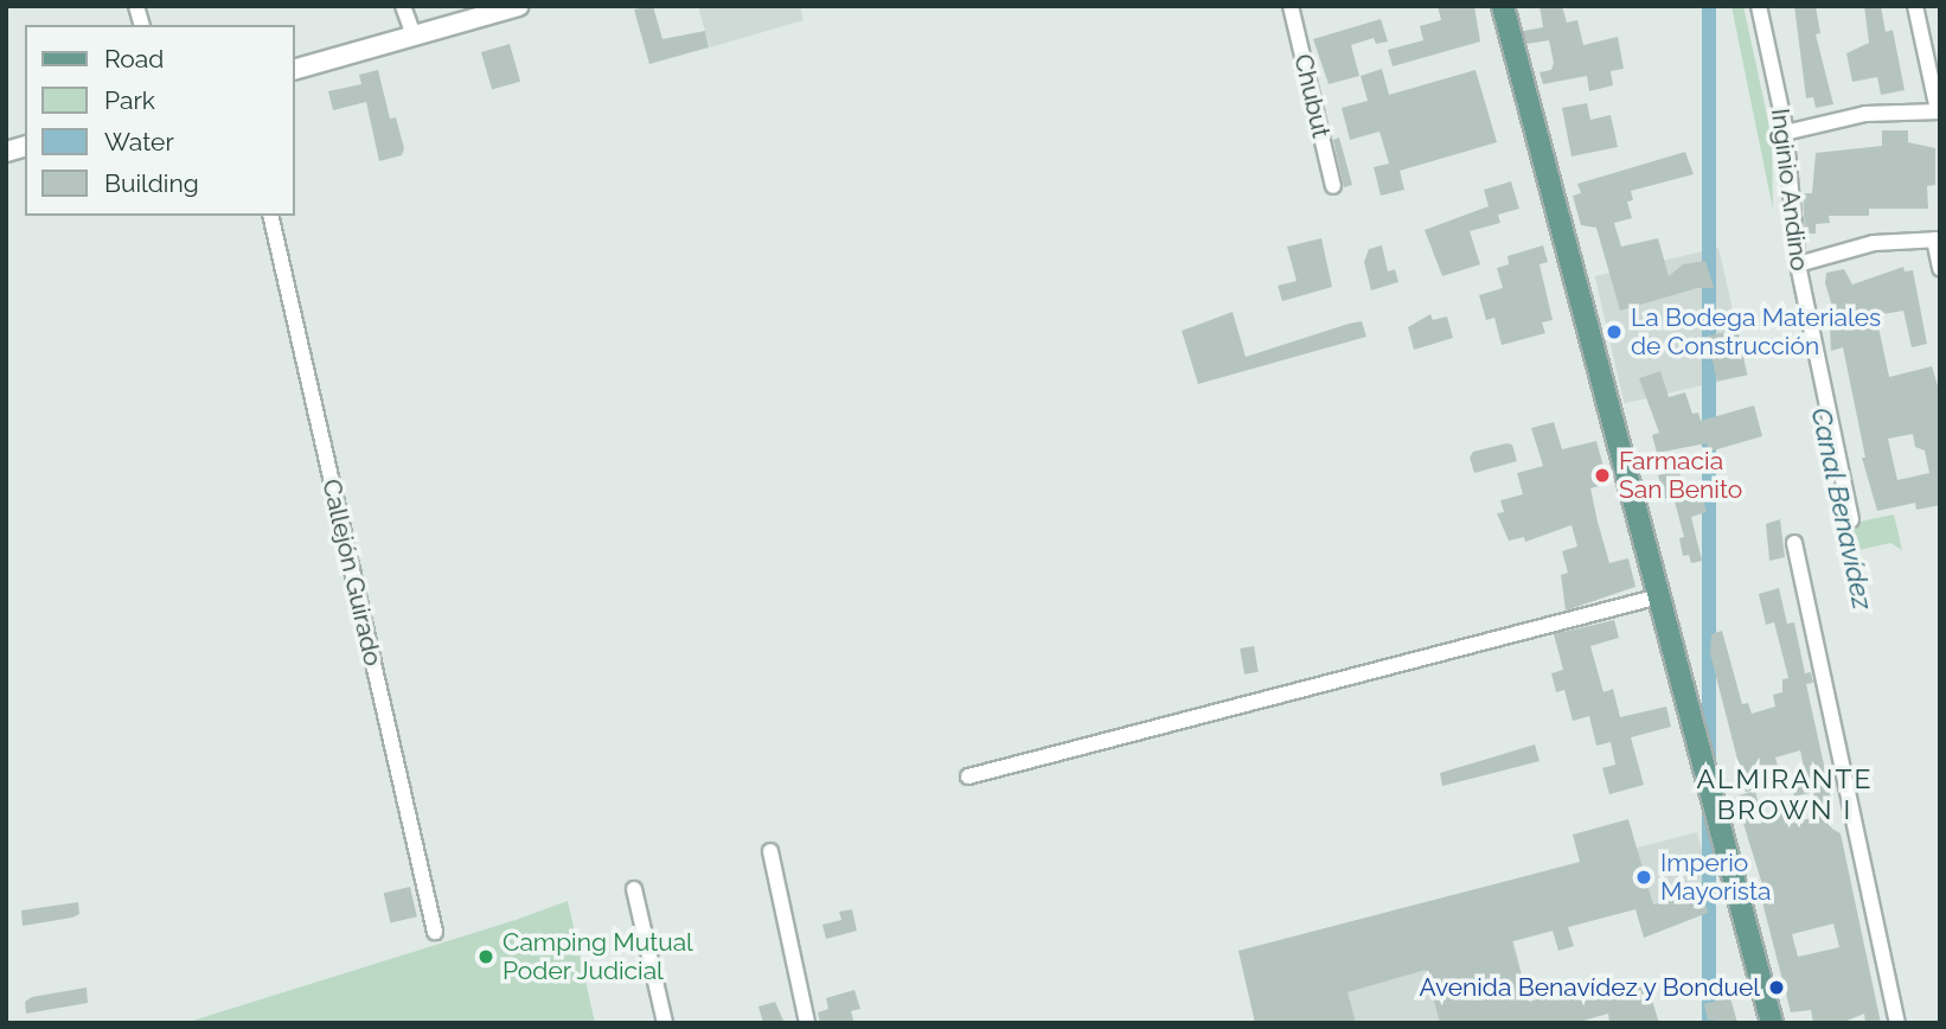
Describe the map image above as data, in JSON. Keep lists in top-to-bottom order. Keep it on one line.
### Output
{"streets":{"street":["Chubut","Inginio Andino","Callejón Guirado"]},"districts":["ALMIRANTE BROWN I"],"water":["Canal Benavídez"],"places":["La Bodega Materiales de Construcción","Farmacia San Benito","Imperio Mayorista","Camping Mutual Poder Judicial","Avenida Benavídez y Bonduel"],"legend":["Road","Park","Water","Building"]}
